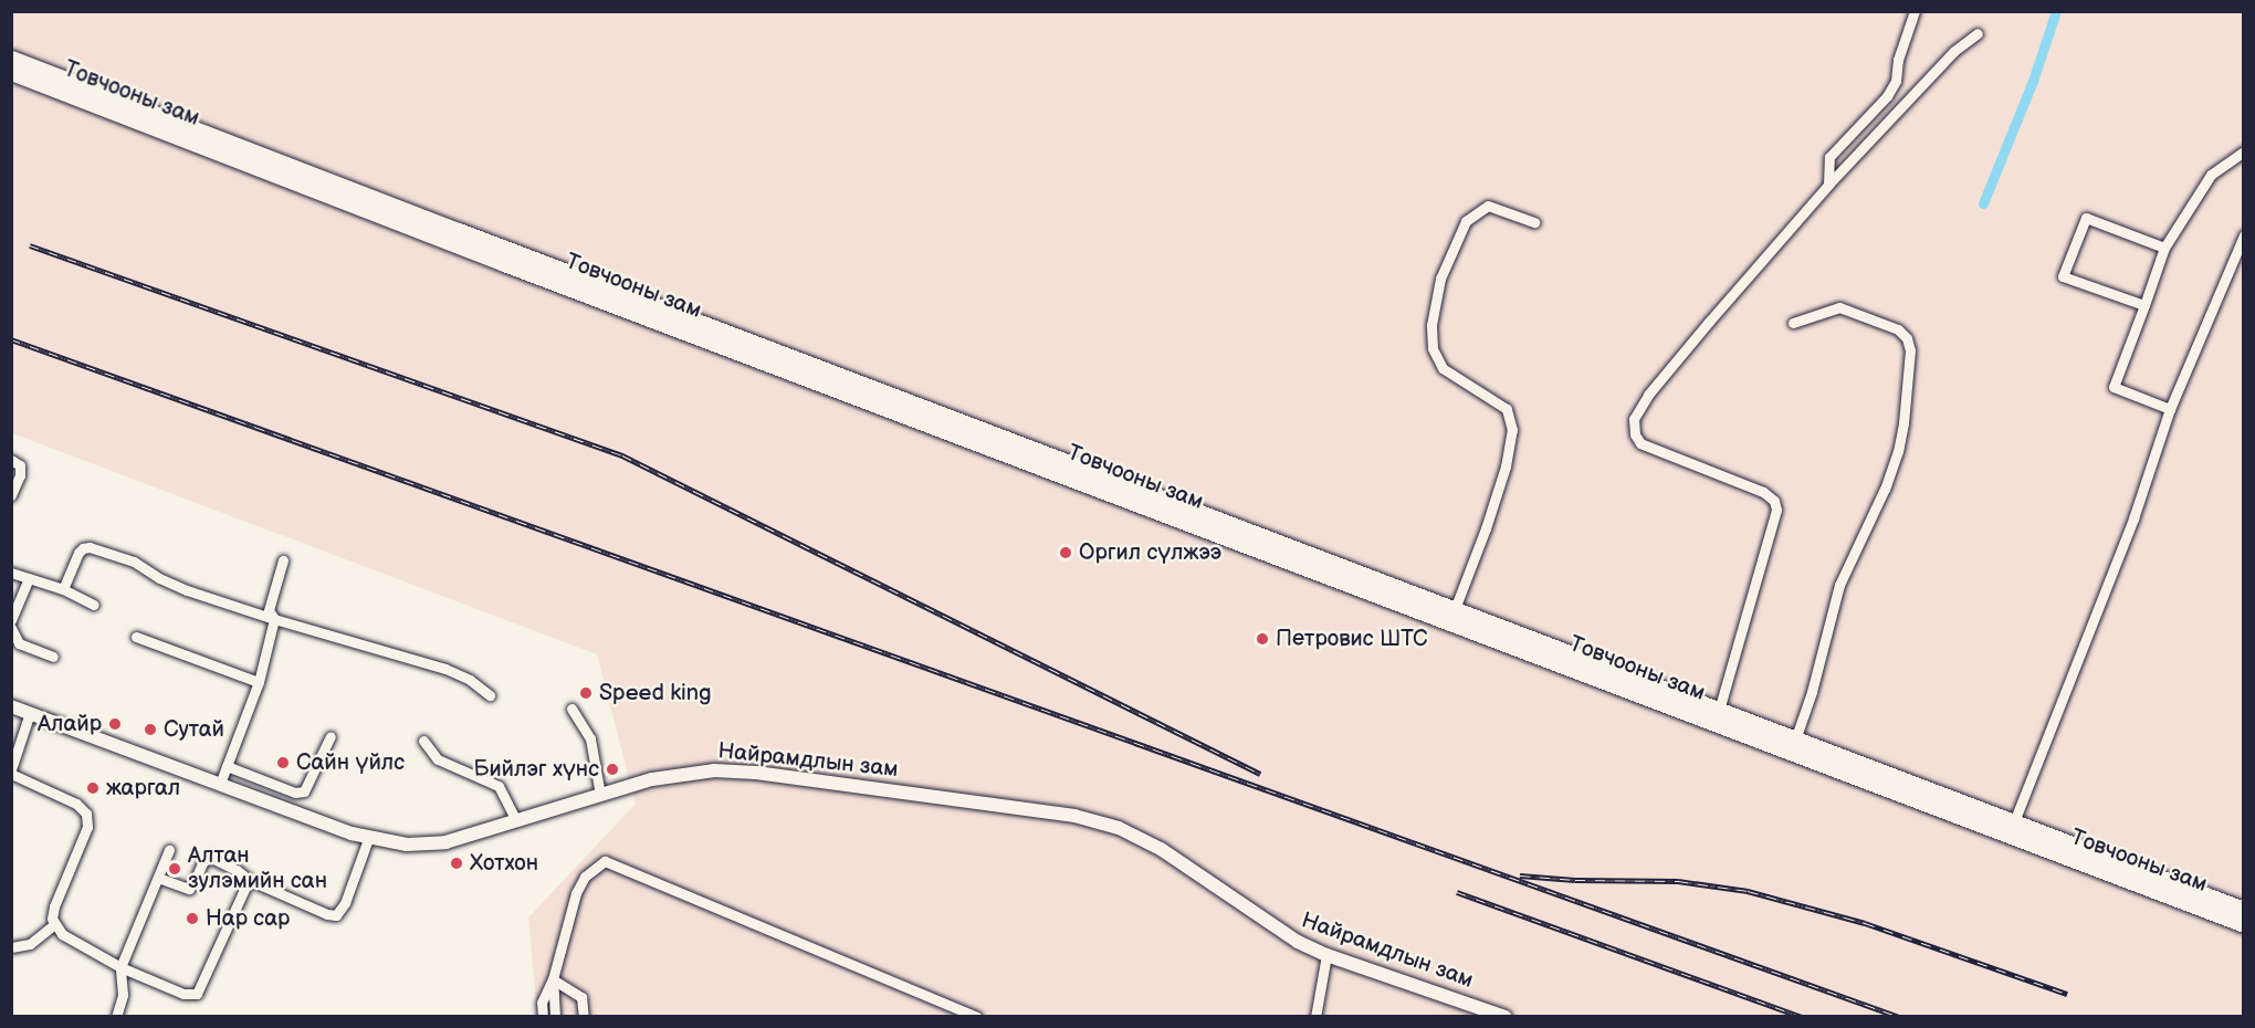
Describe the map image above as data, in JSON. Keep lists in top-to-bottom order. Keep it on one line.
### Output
{"streets":{"highway":["Товчооны зам"],"main road":["Найрамдлын зам"]},"places":["Оргил сүлжээ","Петровис ШТС","Speed king","Алайр","Сутай","Сайн үйлс","Бийлэг хүнс","жаргал","Хотхон","Алтан зулэмийн сан","Нар сар"]}
